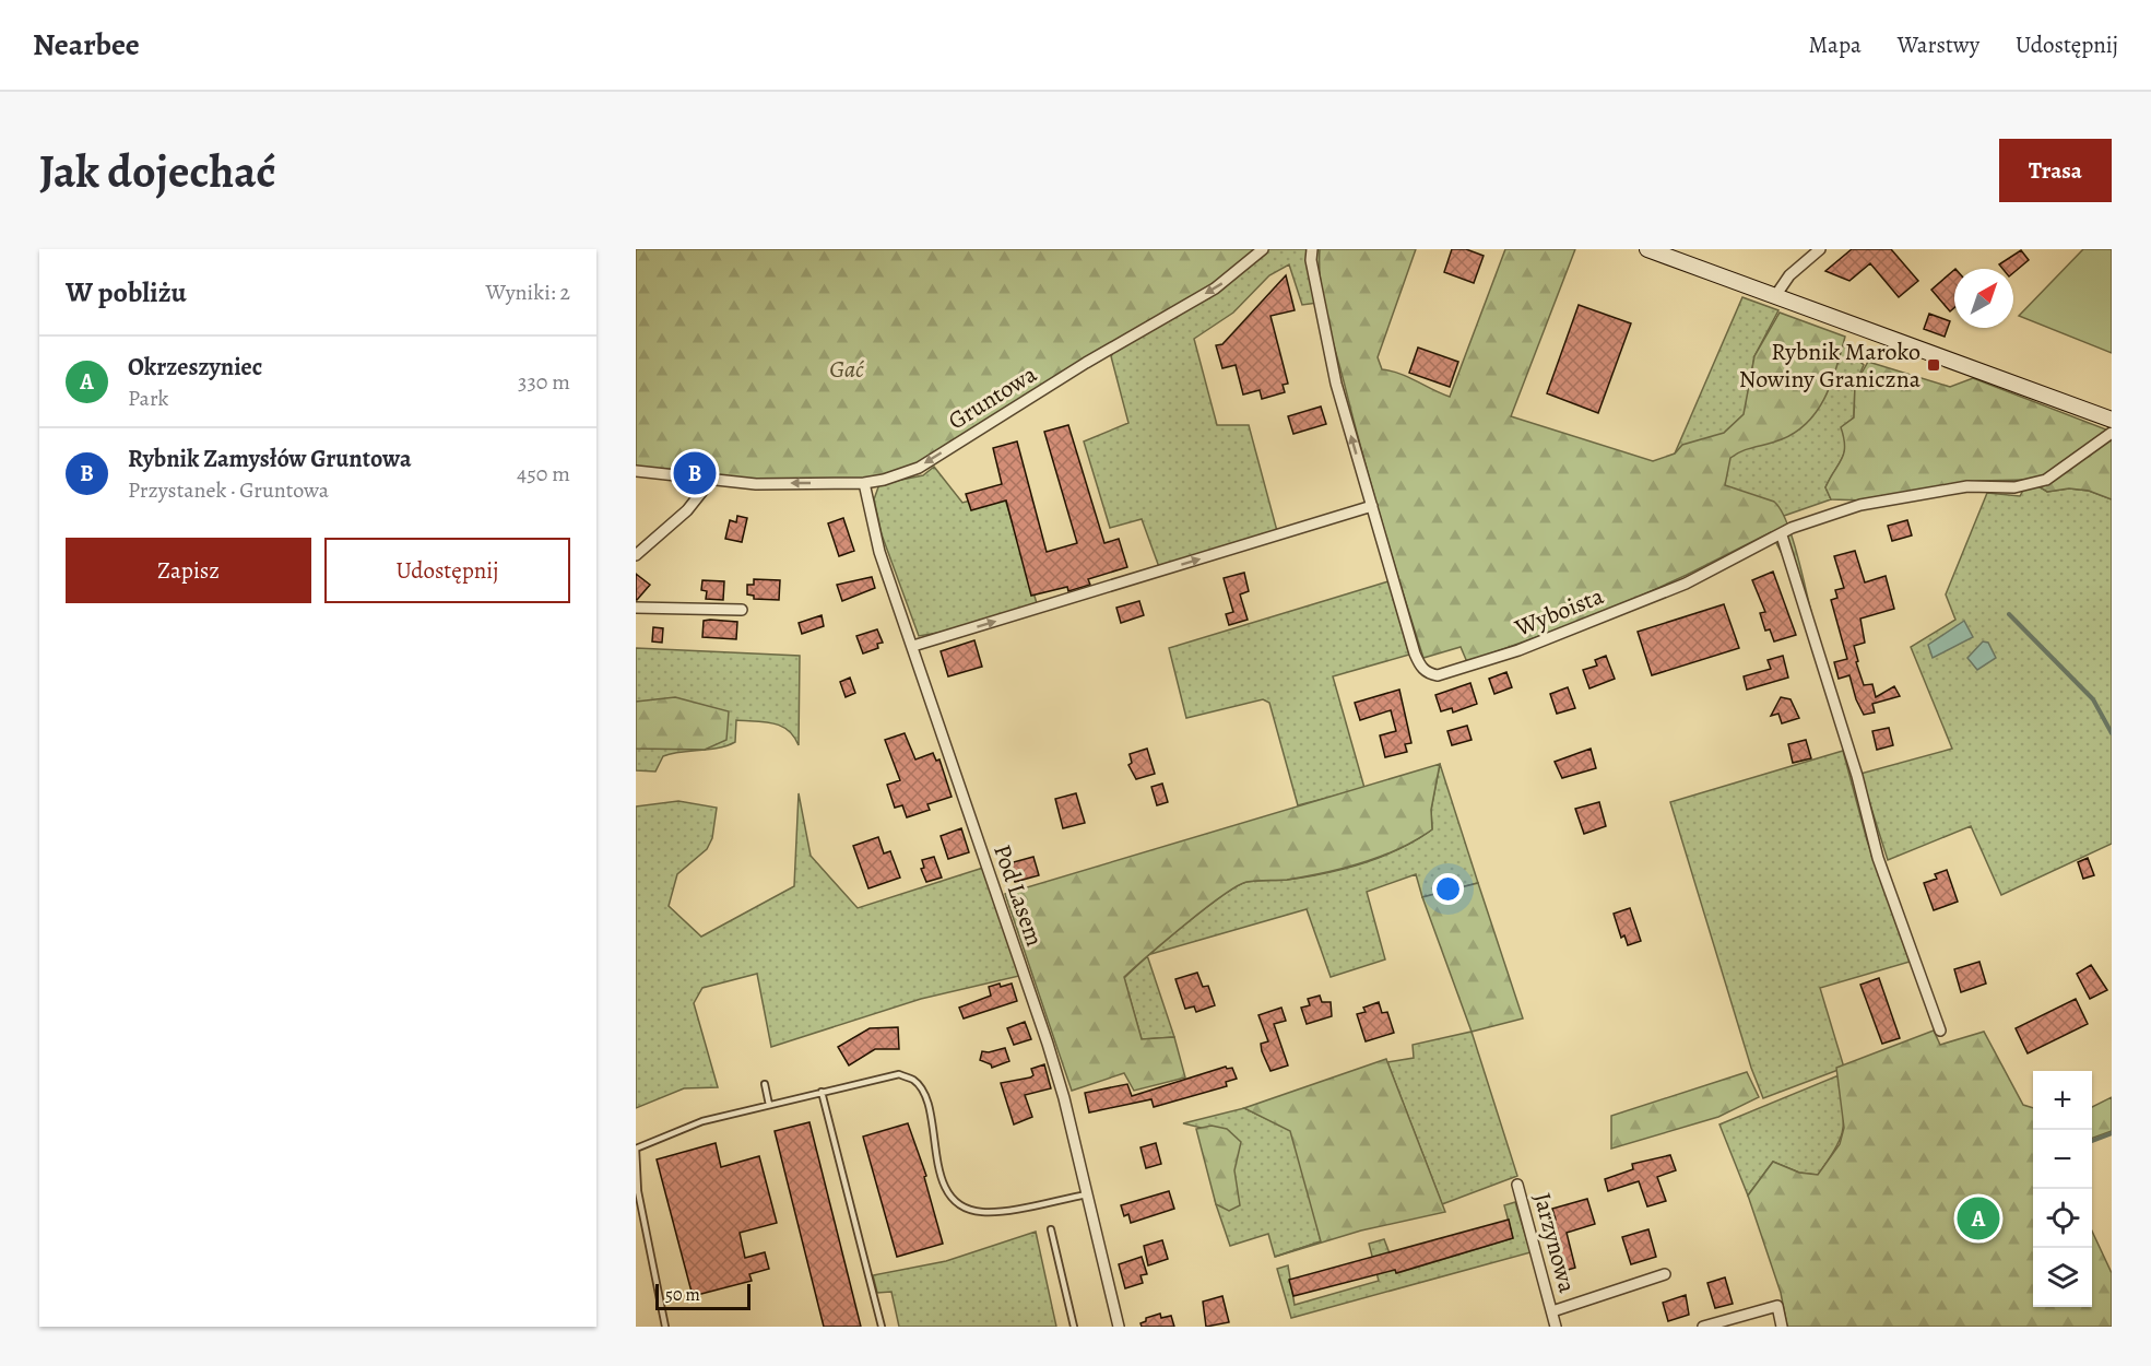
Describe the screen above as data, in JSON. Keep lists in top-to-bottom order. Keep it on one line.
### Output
{"streets":{"street":["Gruntowa","Wyboista","Pod Lasem","Jarzynowa"]},"crossings":[["Gruntowa","Pod Lasem"]],"one_way":["Gruntowa"],"parks":["Gać"],"places":{"transit":["Rybnik Maroko Nowiny Graniczna"]},"scale_bar":"50 m","north":"top right","page":{"header":"Nearbee","nav":["Mapa","Warstwy","Udostępnij"],"buttons":["Trasa",["Zapisz","Udostępnij"]],"title":"Jak dojechać","heading":["W pobliżu","Wyniki: 2"],"list":[{"mark":"A","name":"Okrzeszyniec","note":"Park","value":"330 m"},{"mark":"B","name":"Rybnik Zamysłów Gruntowa","note":"Przystanek · Gruntowa","value":"450 m"}],"pins":["B","A"],"map_buttons":["+","−"],"scale":"50 m"}}
